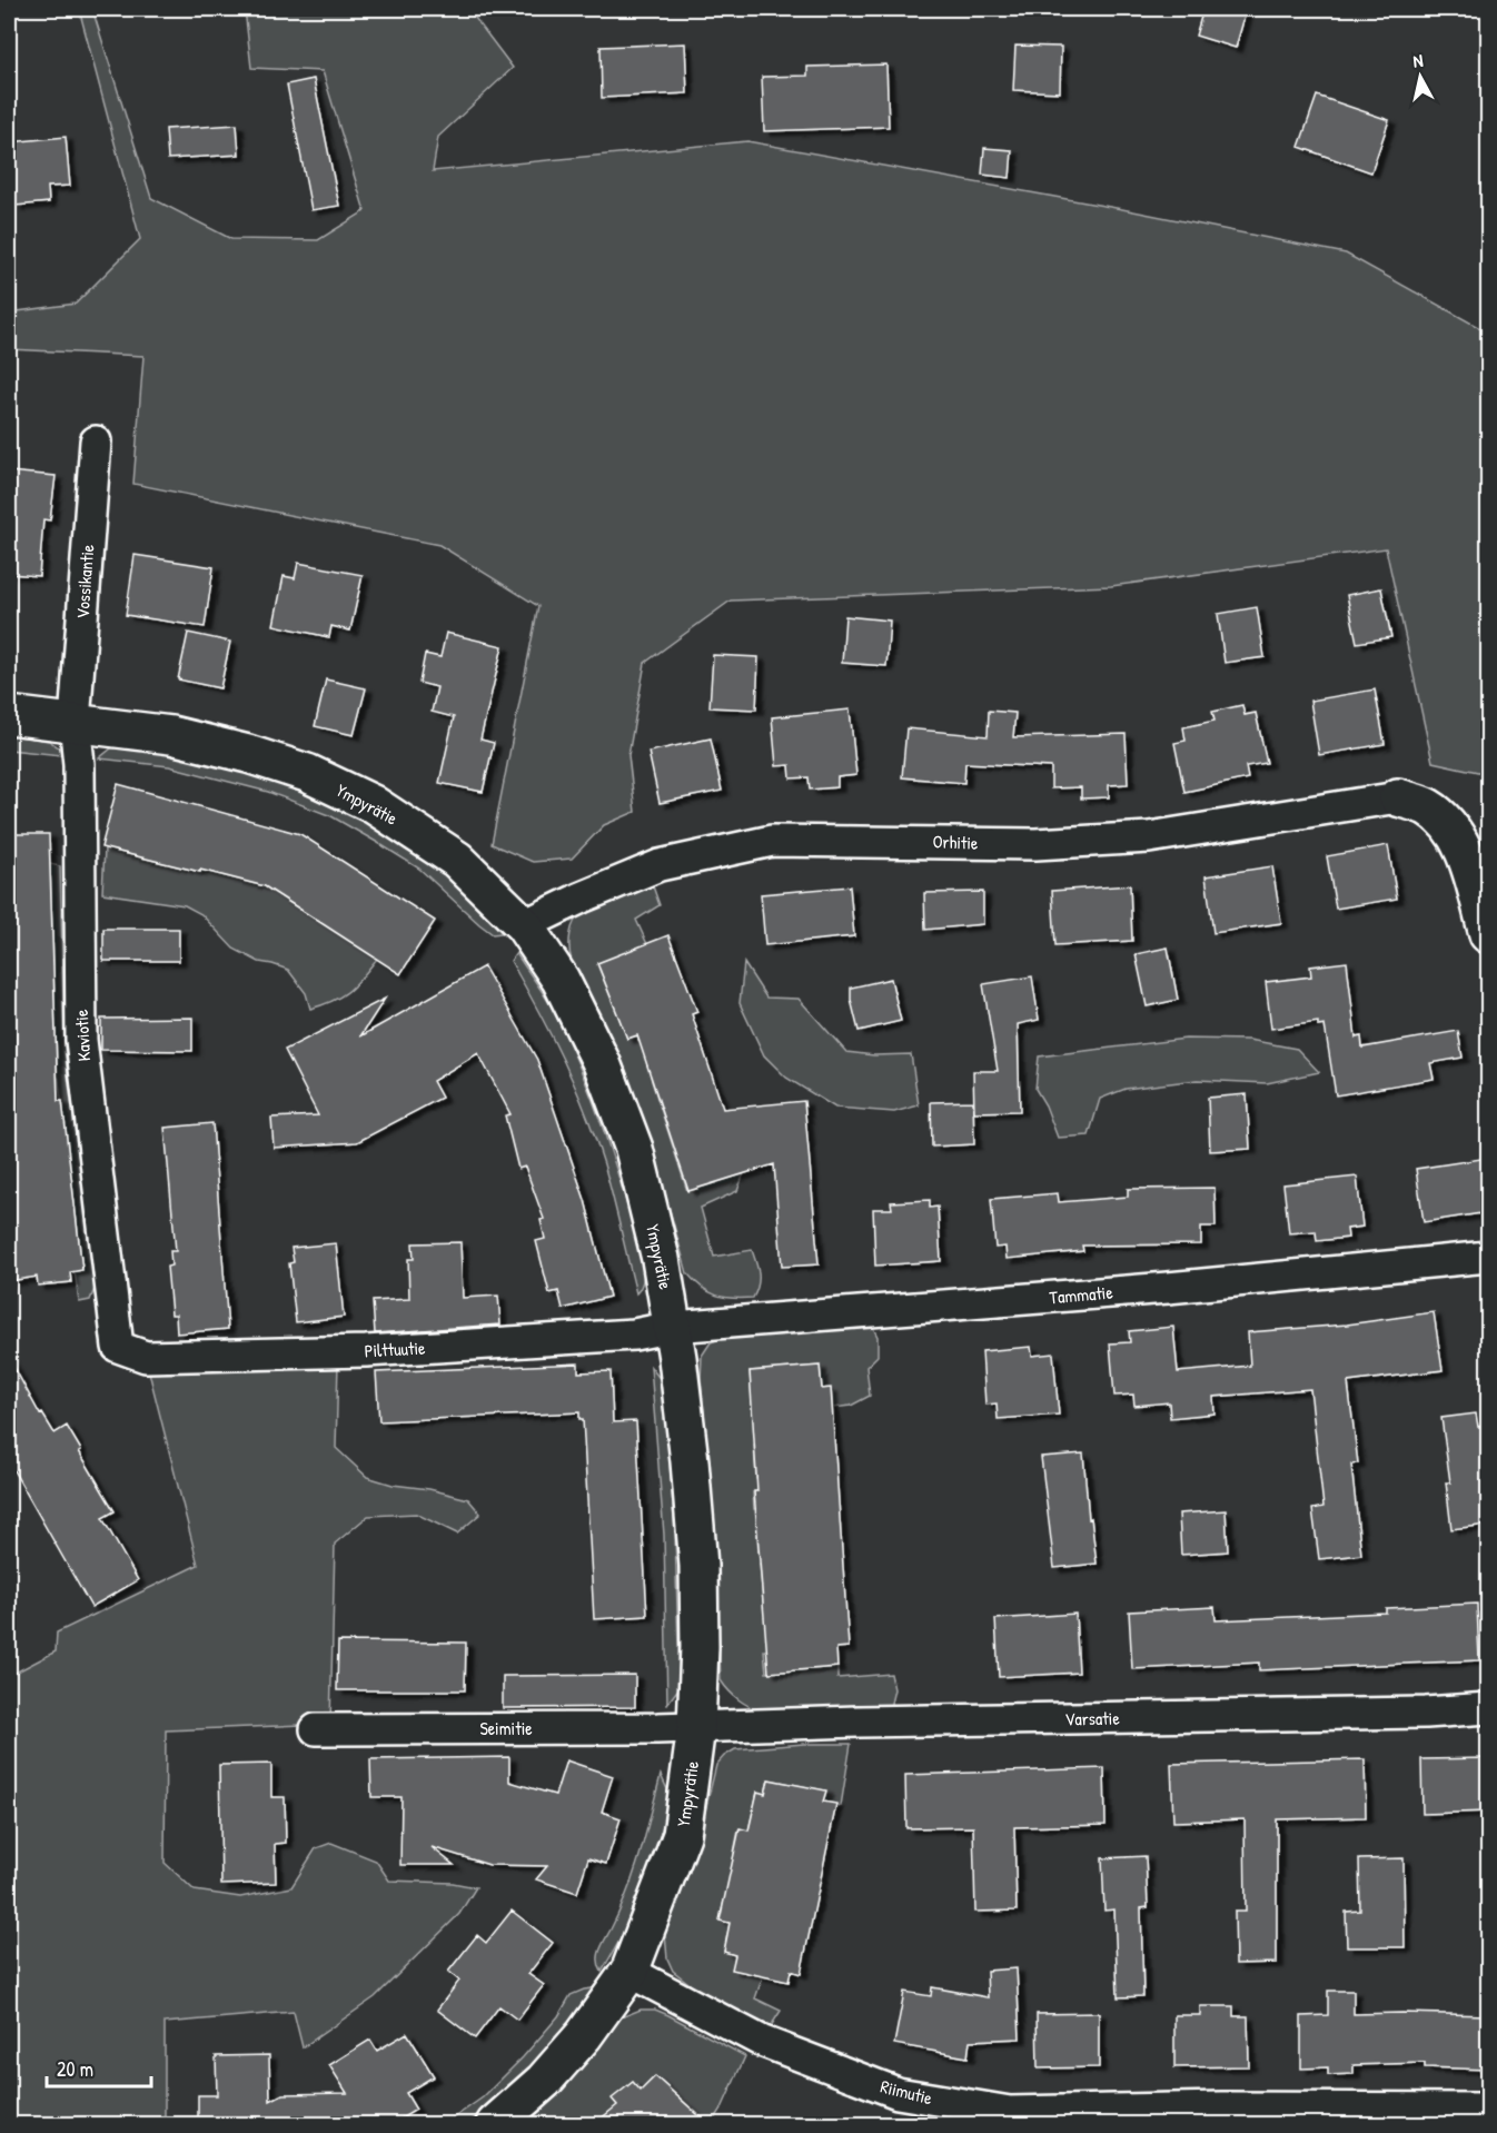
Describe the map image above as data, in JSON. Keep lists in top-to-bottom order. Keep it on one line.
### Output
{"streets":{"street":["Vossikantie","Ympyrätie","Orhitie","Kaviotie","Tammatie","Pilttuutie","Varsatie","Seimitie","Riimutie"]},"crossings":[["Vossikantie","Ympyrätie"],["Vossikantie","Kaviotie"],["Ympyrätie","Orhitie"],["Ympyrätie","Kaviotie"],["Ympyrätie","Tammatie"],["Ympyrätie","Pilttuutie"],["Ympyrätie","Varsatie"],["Ympyrätie","Seimitie"],["Ympyrätie","Riimutie"],["Kaviotie","Pilttuutie"],["Tammatie","Pilttuutie"],["Varsatie","Seimitie"]],"scale_bar":"20 m","north":"top"}
